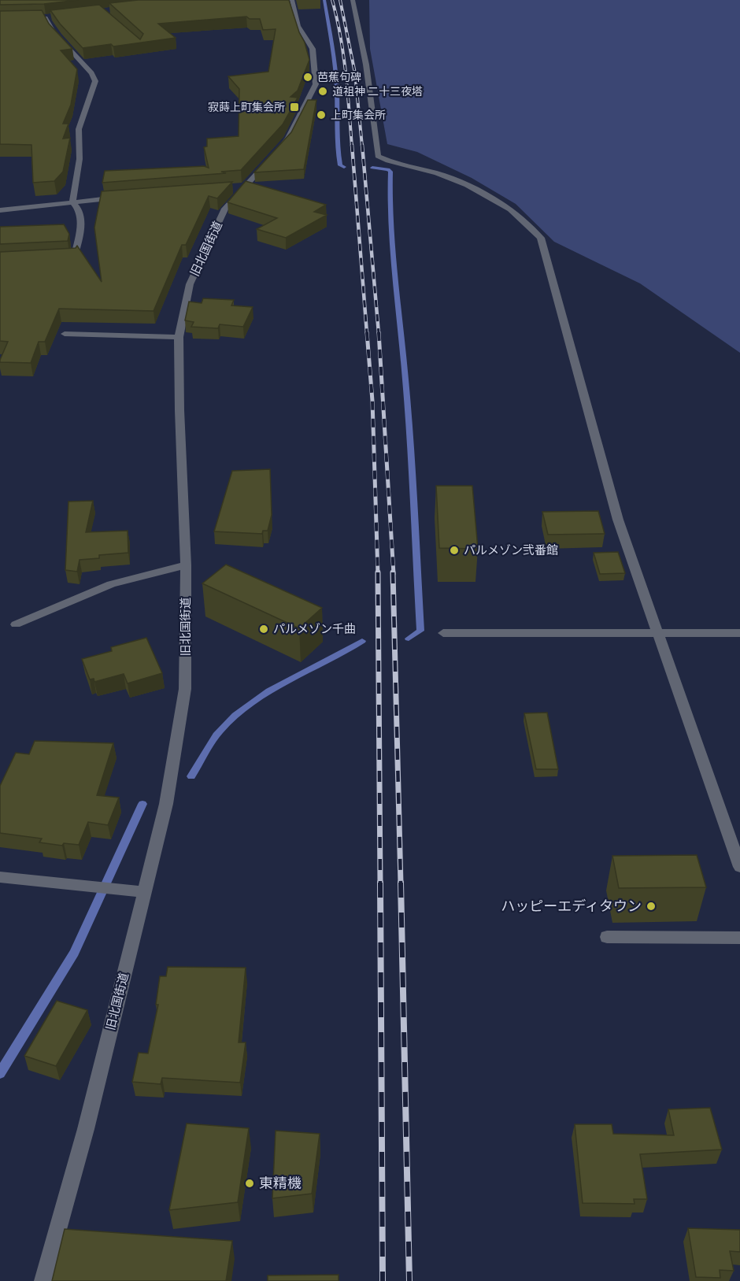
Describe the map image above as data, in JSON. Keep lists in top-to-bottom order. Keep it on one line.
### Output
{"streets":{"street":["旧北国街道"]},"places":{"other":["芭蕉句碑","道祖神 二十三夜塔","上町集会所","パルメゾン弐番館","パルメゾン千曲","ハッピーエディタウン","東精機"],"transit":["寂蒔上町集会所"]}}
